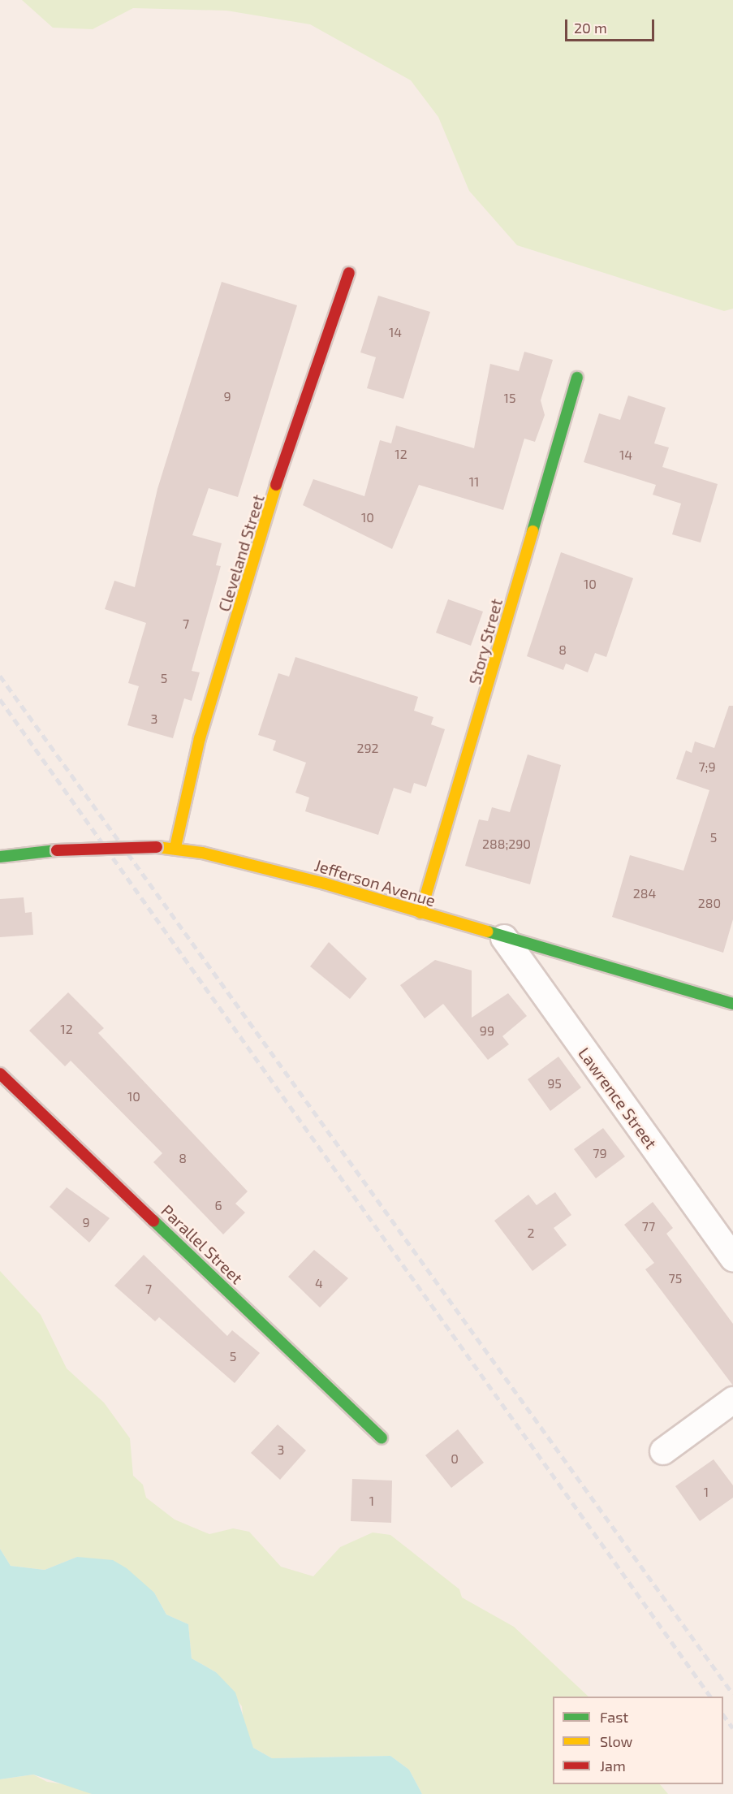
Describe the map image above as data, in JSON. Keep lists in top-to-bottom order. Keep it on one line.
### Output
{"streets":{"street":["Cleveland Street","Story Street","Jefferson Avenue","Lawrence Street","Parallel Street"]},"crossings":[["Cleveland Street","Jefferson Avenue"],["Story Street","Jefferson Avenue"],["Jefferson Avenue","Lawrence Street"]],"house_numbers":["14","9","15","12","14","11","10","10","7","8","5","3","292","7;9","5","288;290","284","280","12","99","95","10","79","8","6","9","77","2","75","4","7","5","3","0","1","1"],"legend":["Fast","Slow","Jam"],"scale_bar":"20 m"}
